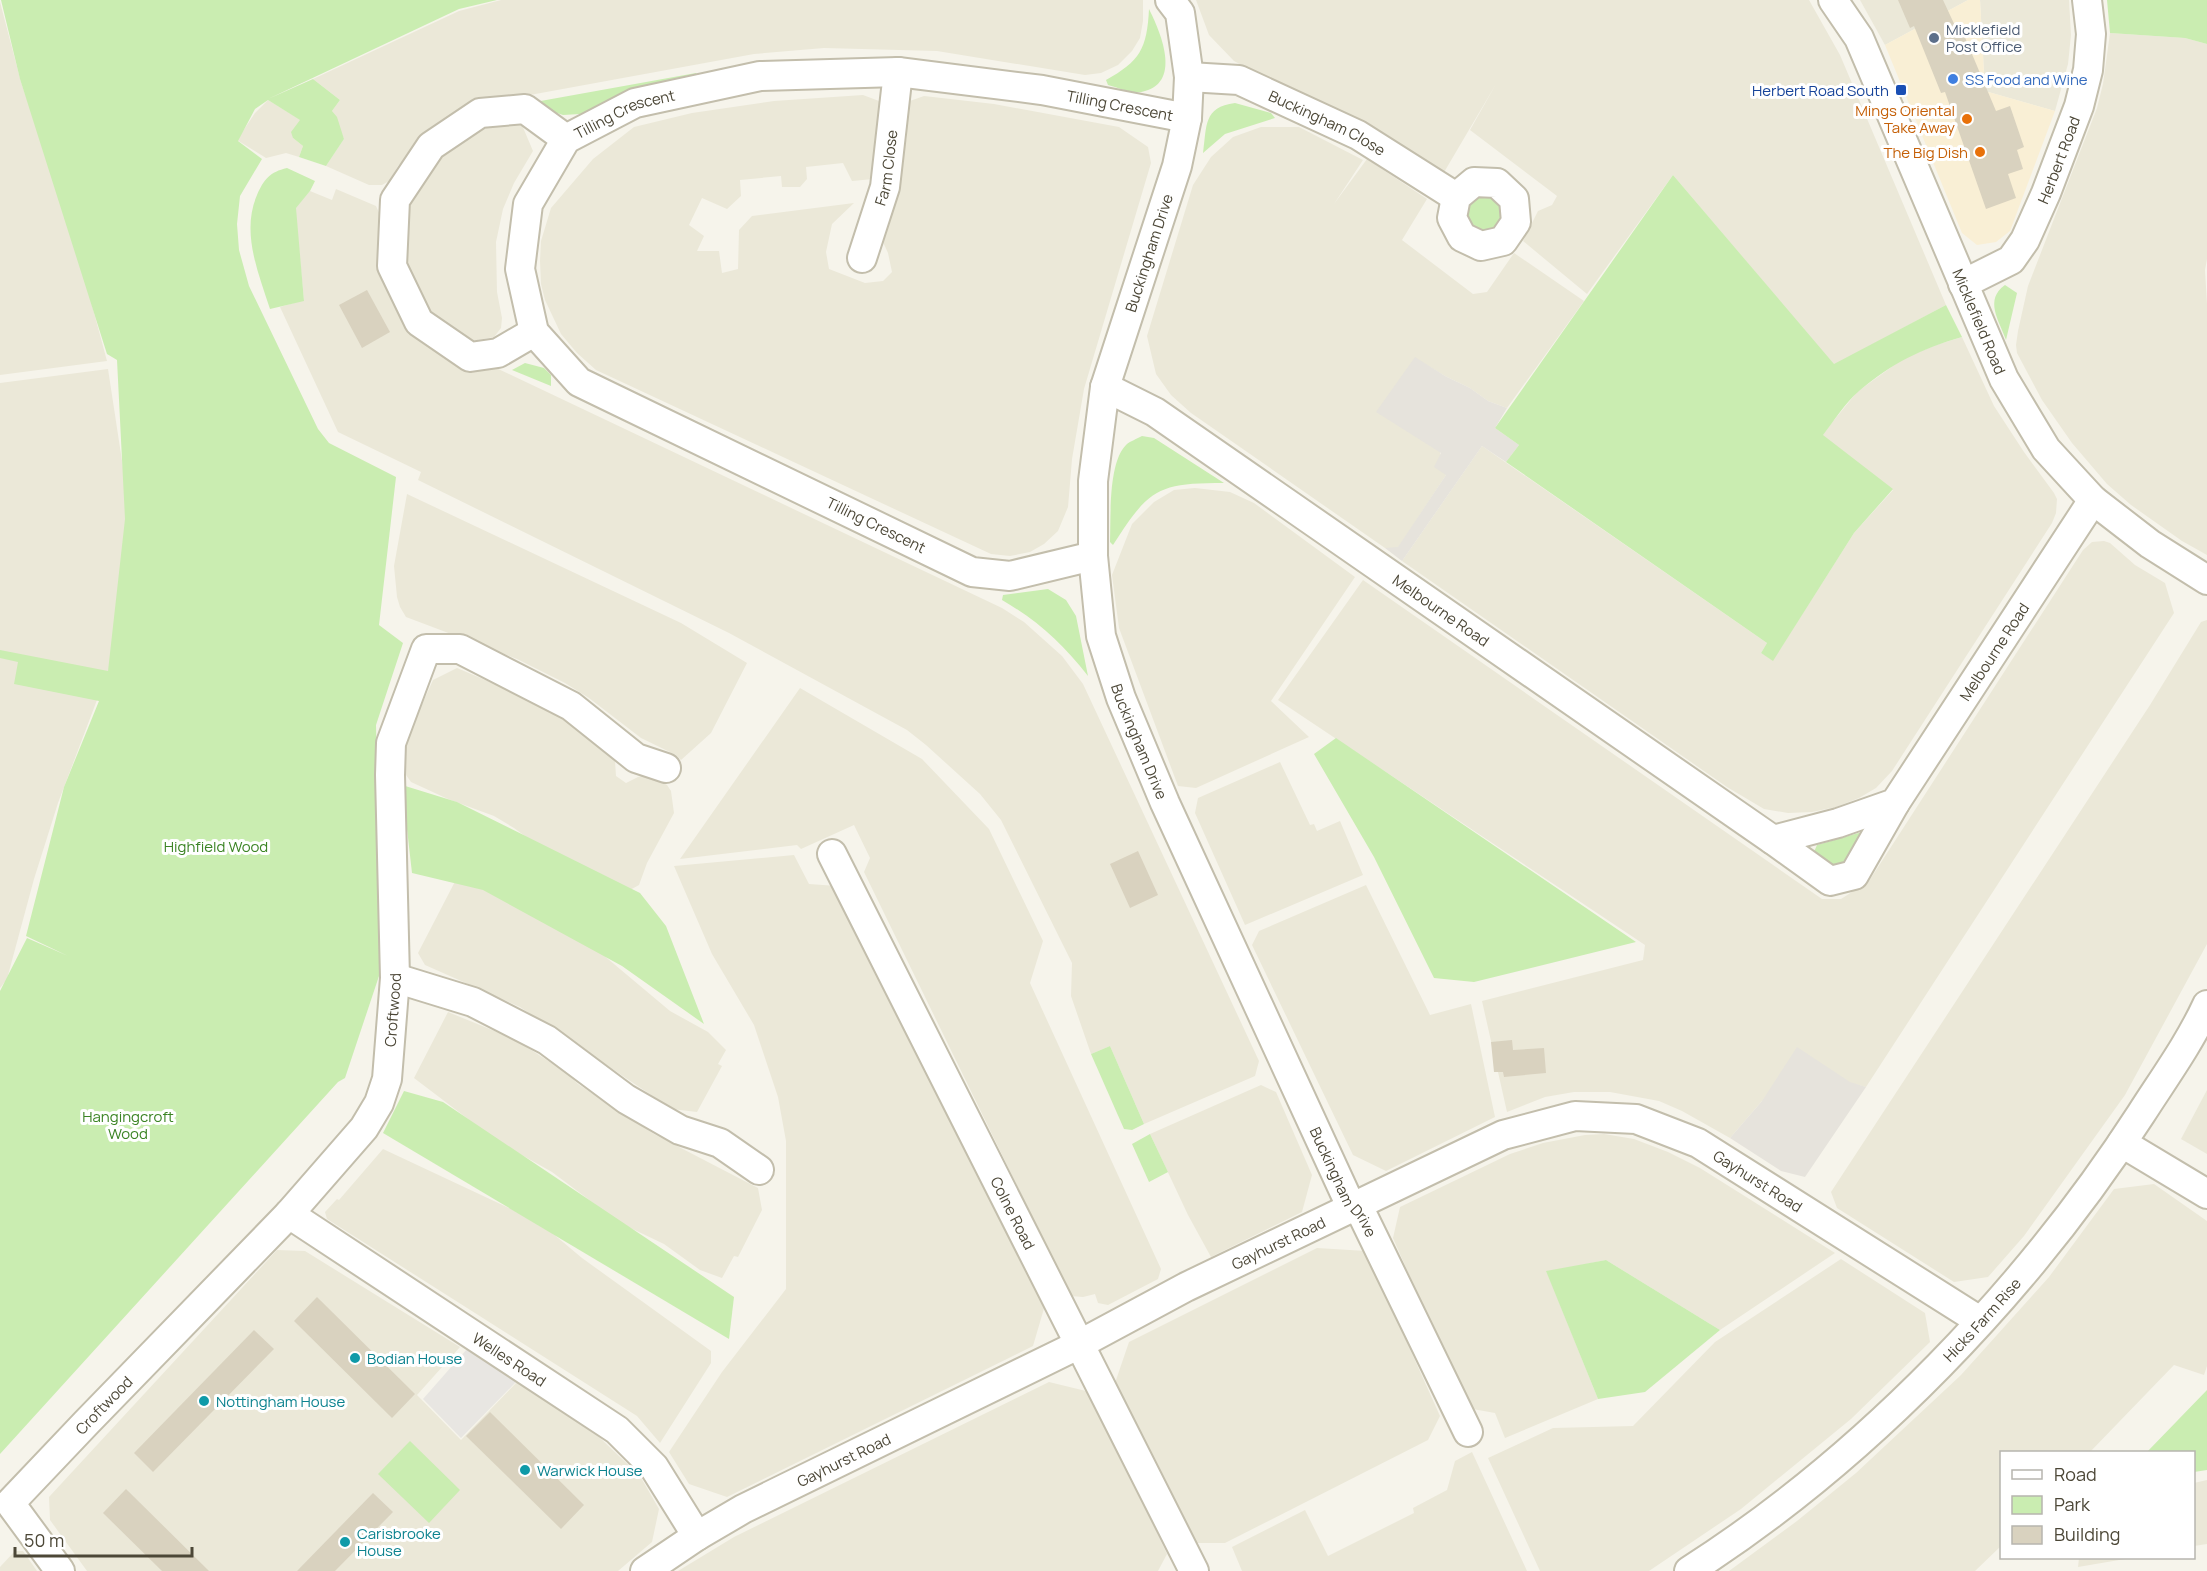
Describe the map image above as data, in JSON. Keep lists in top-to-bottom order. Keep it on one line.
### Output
{"streets":{"street":["Tilling Crescent","Buckingham Close","Herbert Road","Farm Close","Buckingham Drive","Micklefield Road","Melbourne Road","Croftwood","Gayhurst Road","Colne Road","Hicks Farm Rise","Welles Road"]},"crossings":[["Tilling Crescent","Farm Close"],["Tilling Crescent","Buckingham Drive"],["Buckingham Close","Buckingham Drive"],["Herbert Road","Micklefield Road"],["Buckingham Drive","Melbourne Road"],["Buckingham Drive","Gayhurst Road"],["Micklefield Road","Melbourne Road"],["Croftwood","Welles Road"],["Gayhurst Road","Colne Road"],["Gayhurst Road","Hicks Farm Rise"],["Gayhurst Road","Welles Road"]],"parks":["Highfield Wood","Hangingcroft Wood"],"places":{"other":["Micklefield Post Office","SS Food and Wine","Mings Oriental Take Away","The Big Dish","Bodian House","Nottingham House","Warwick House","Carisbrooke House"],"transit":["Herbert Road South"]},"legend":["Road","Park","Building"],"scale_bar":"50 m"}
